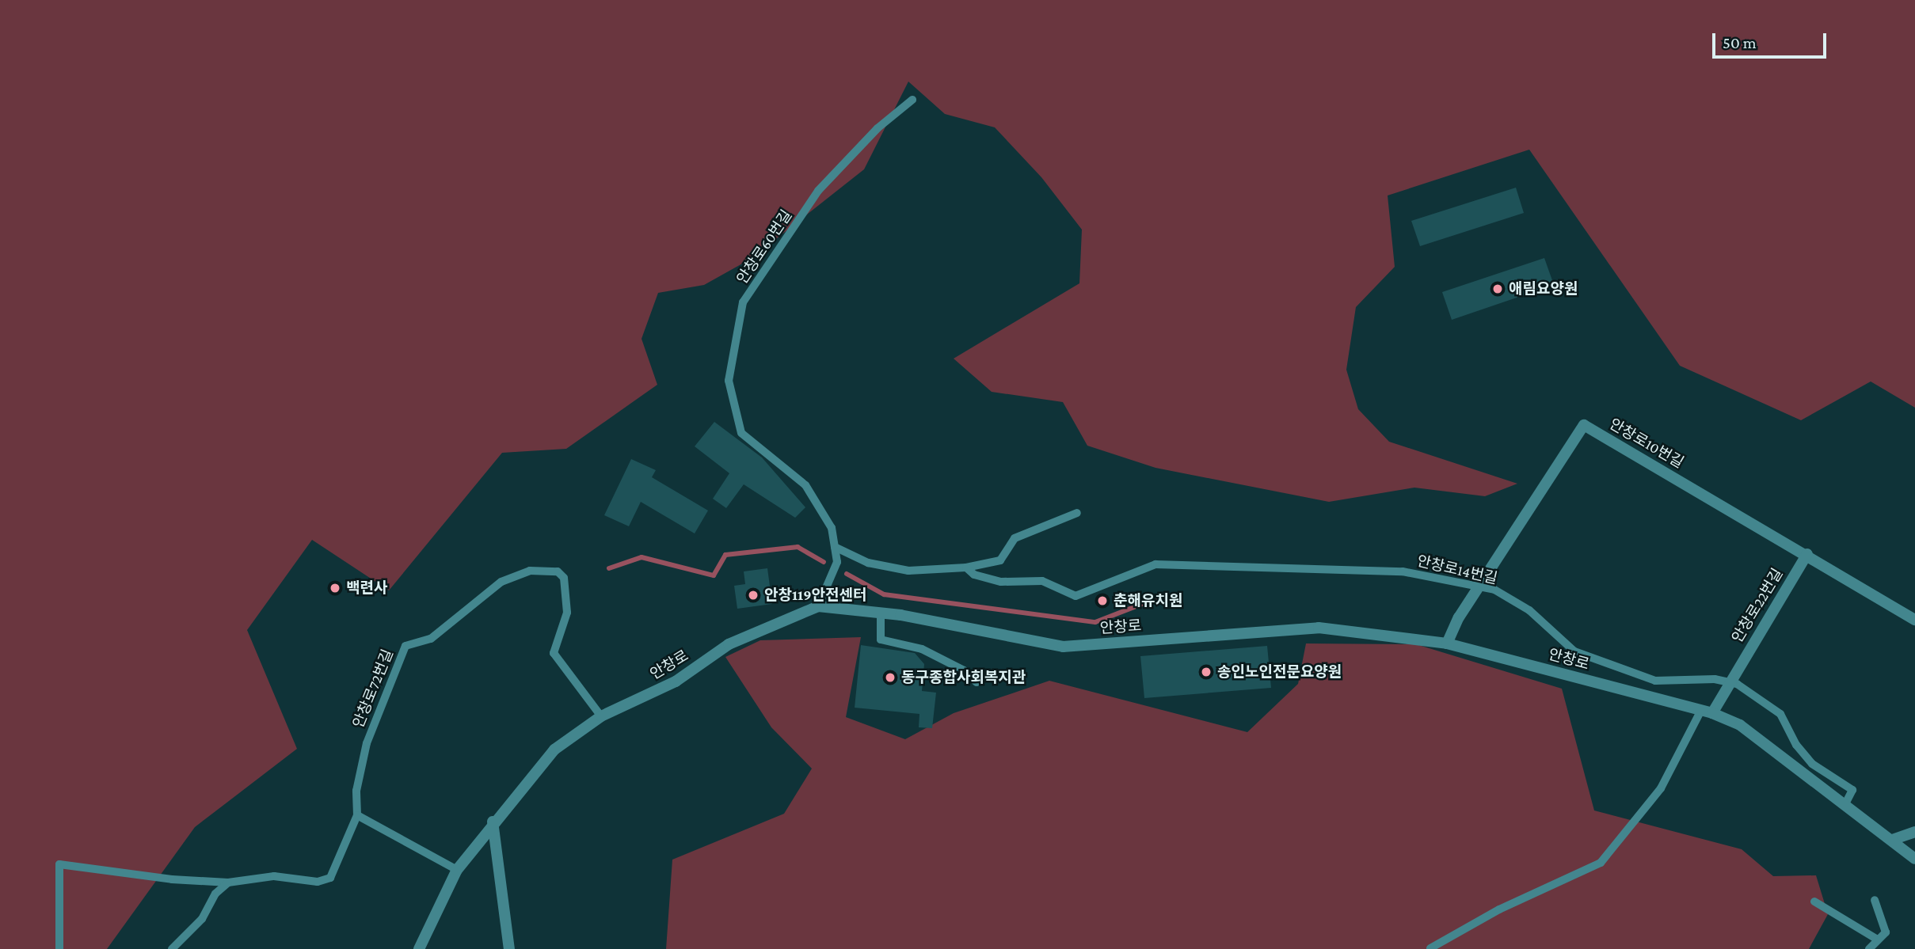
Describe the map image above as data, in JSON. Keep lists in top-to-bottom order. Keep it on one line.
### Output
{"streets":{"street":["안창로10번길","안창로22번길","안창로"],"lane":["안창로60번길","안창로14번길","안창로72번길"]},"crossings":[["안창로60번길","안창로"],["안창로10번길","안창로22번길"],["안창로10번길","안창로"],["안창로14번길","안창로"],["안창로22번길","안창로"],["안창로","안창로72번길"]],"places":["애림요양원","백련사","안창119안전센터","춘해유치원","송인노인전문요양원","동구종합사회복지관"],"scale_bar":"50 m"}
